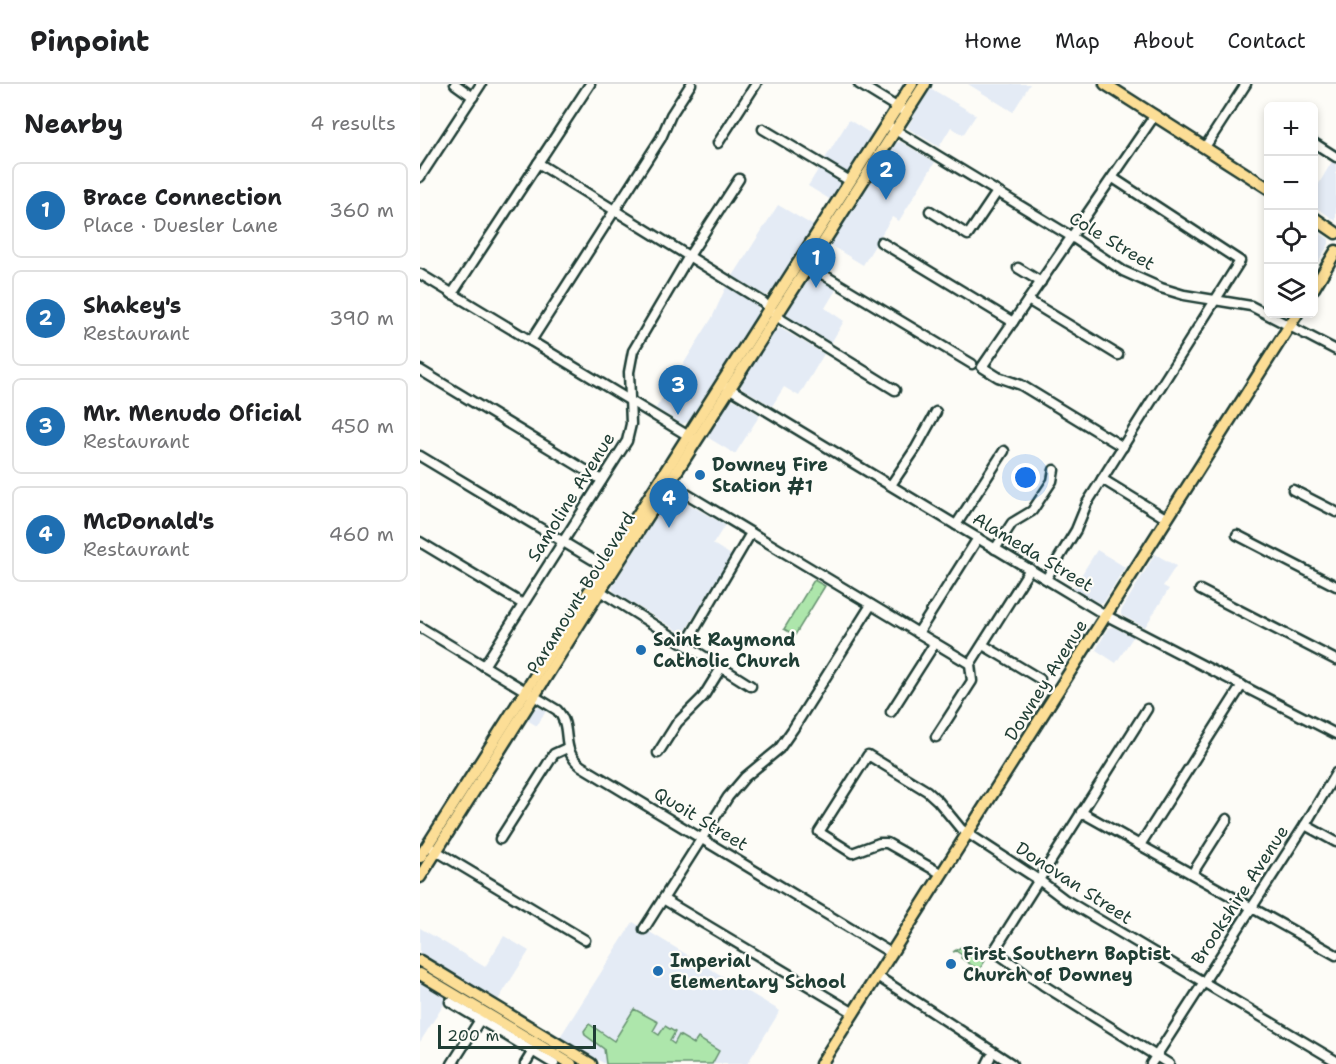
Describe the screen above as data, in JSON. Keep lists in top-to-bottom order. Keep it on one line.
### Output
{"streets":{"main road":["Paramount Boulevard","Downey Avenue"],"street":["Cole Street","Samoline Avenue","Alameda Street","Quoit Street","Donovan Street","Brookshire Avenue"]},"crossings":[["Cole Street","Paramount Boulevard"],["Cole Street","Downey Avenue"],["Alameda Street","Paramount Boulevard"],["Alameda Street","Downey Avenue"],["Downey Avenue","Quoit Street"],["Downey Avenue","Donovan Street"],["Donovan Street","Brookshire Avenue"]],"places":["Downey Fire Station #1","Saint Raymond Catholic Church","First Southern Baptist Church of Downey","Imperial Elementary School"],"scale_bar":"200 m","page":{"header":"Pinpoint","nav":["Home","Map","About","Contact"],"heading":["Nearby","4 results"],"map_buttons":["+","−"],"pins":["2","1","3","4"],"list":[{"mark":"1","name":"Brace Connection","note":"Place · Duesler Lane","value":"360 m"},{"mark":"2","name":"Shakey's","note":"Restaurant","value":"390 m"},{"mark":"3","name":"Mr. Menudo Oficial","note":"Restaurant","value":"450 m"},{"mark":"4","name":"McDonald's","note":"Restaurant","value":"460 m"}],"scale":"200 m"}}
